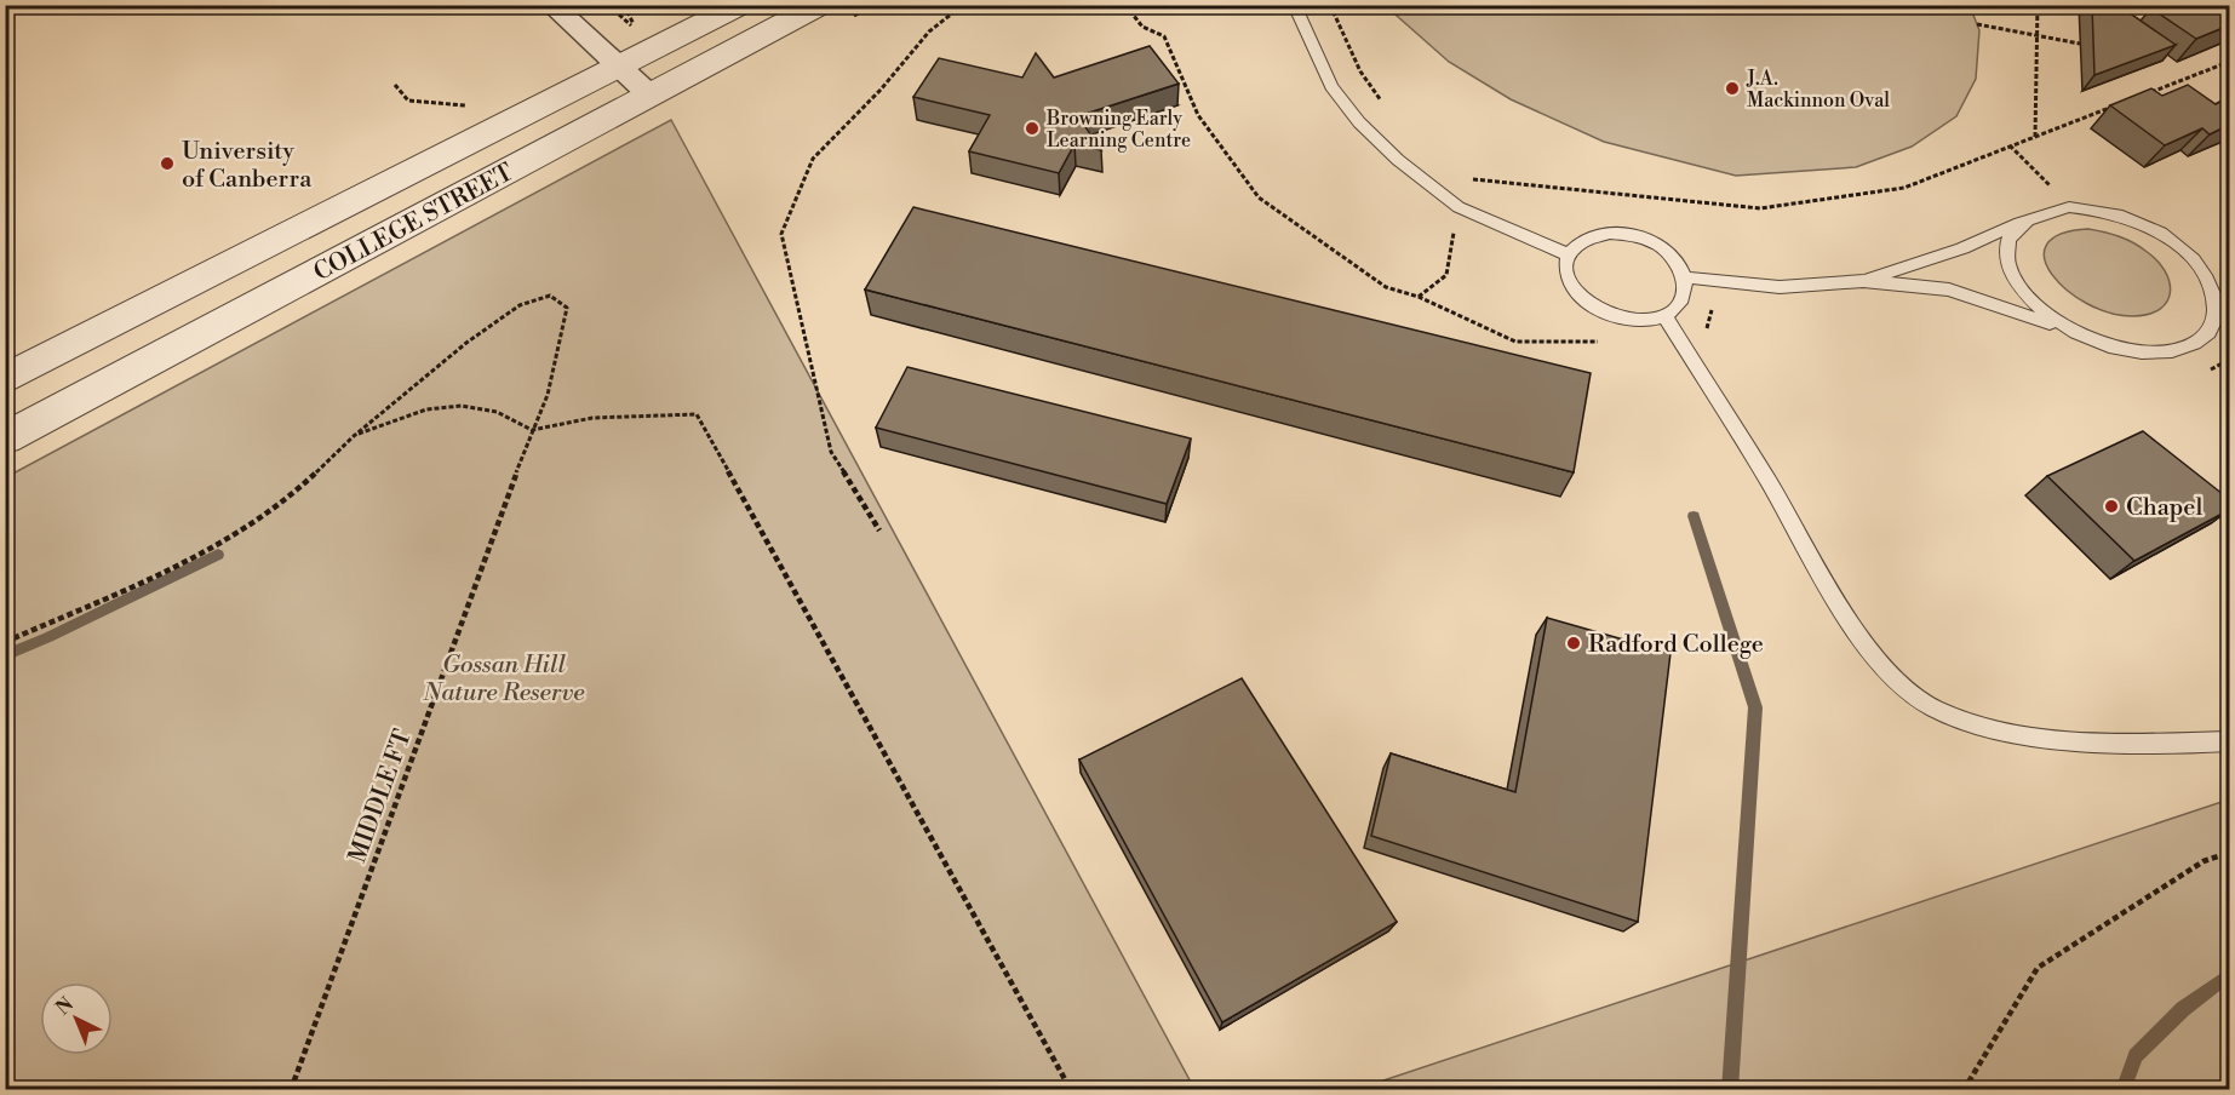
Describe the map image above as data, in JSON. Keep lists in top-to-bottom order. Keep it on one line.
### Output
{"streets":{"street":["COLLEGE STREET"],"path":["MIDDLE FT"]},"parks":["Gossan Hill Nature Reserve"],"places":["J.A. Mackinnon Oval","Browning Early Learning Centre","University of Canberra","Chapel","Radford College"],"north":"top left"}
